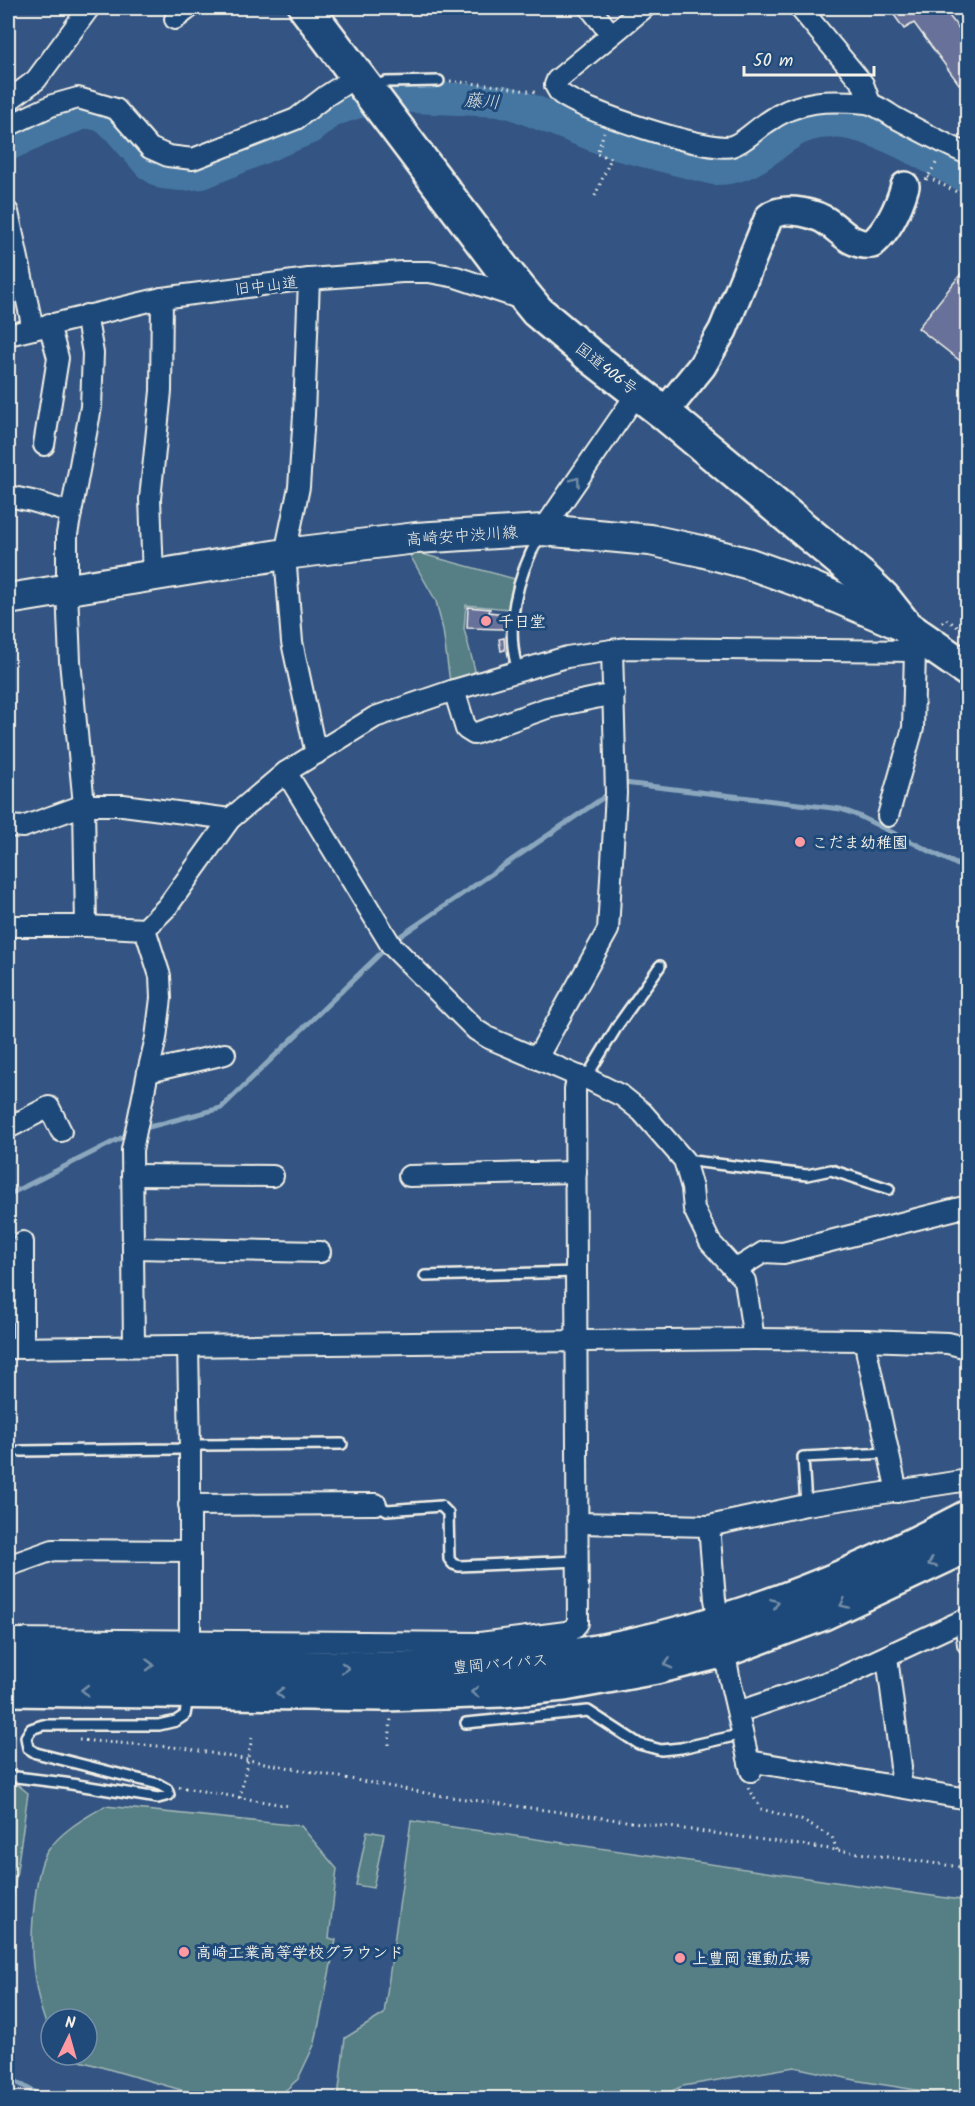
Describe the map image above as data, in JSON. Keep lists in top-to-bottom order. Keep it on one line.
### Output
{"streets":{"highway":["国道406号","豊岡バイパス"],"main road":["高崎安中渋川線"],"street":["旧中山道"]},"crossings":[["旧中山道","国道406号"],["国道406号","高崎安中渋川線"]],"water":["藤川"],"places":["千日堂","こだま幼稚園","高崎工業高等学校グラウンド","上豊岡 運動広場"],"scale_bar":"50 m","north":"top"}
